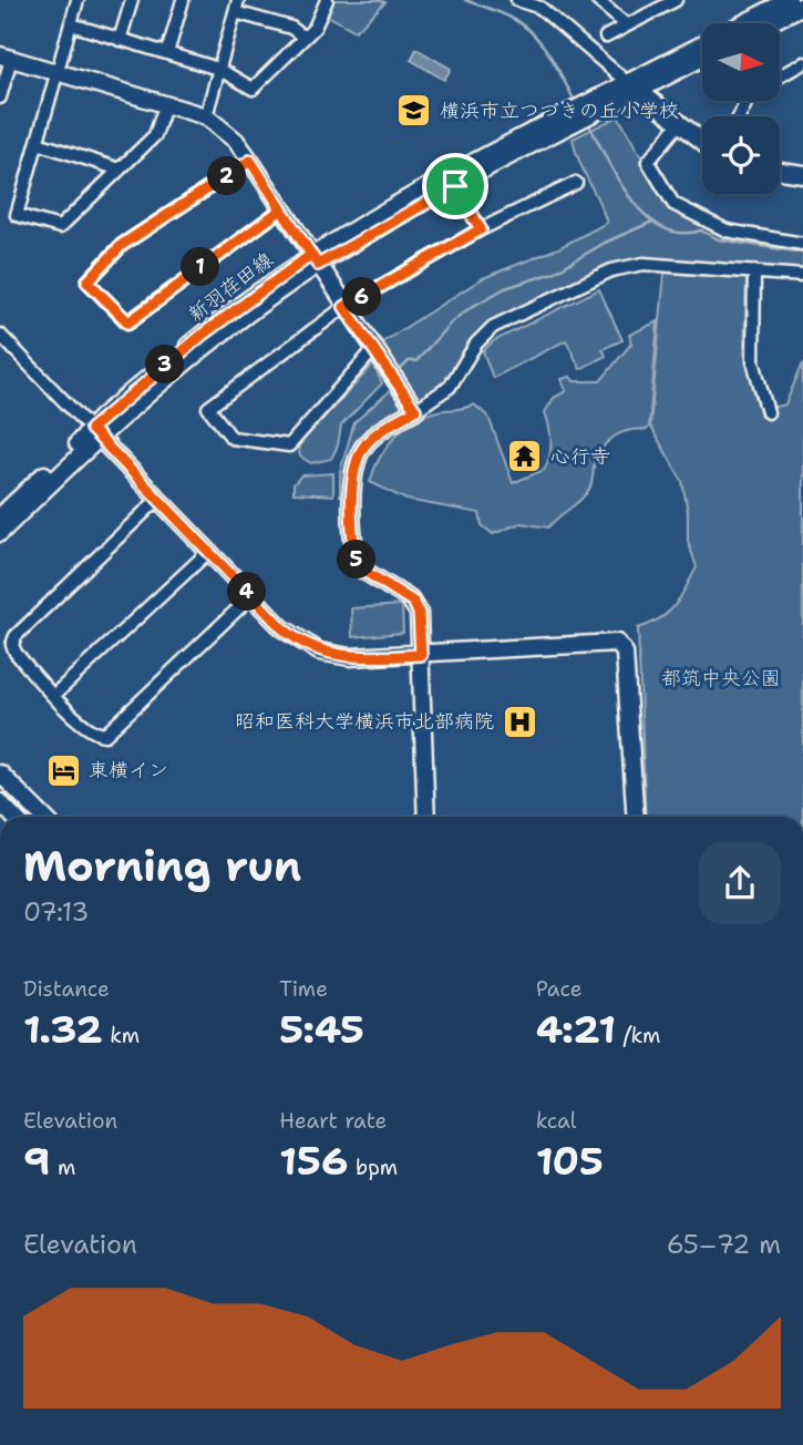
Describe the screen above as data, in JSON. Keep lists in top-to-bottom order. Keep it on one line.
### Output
{"streets":{"street":["新羽荏田線"]},"parks":["都筑中央公園"],"places":{"school or university":["横浜市立つづきの丘小学校"],"temple":["心行寺"],"hospital":["昭和医科大学横浜市北部病院"],"hotel":["東横イン"]},"north":"right","page":{"pins":["2","1","6","3","5","4"],"heading":["Morning run","07:13"],"stats":[["Distance","1.32 km"],["Time","5:45"],["Pace","4:21 /km"],["Elevation","9 m"],["Heart rate","156 bpm"],["kcal","105"]],"chart":["Elevation","65–72 m"]}}
